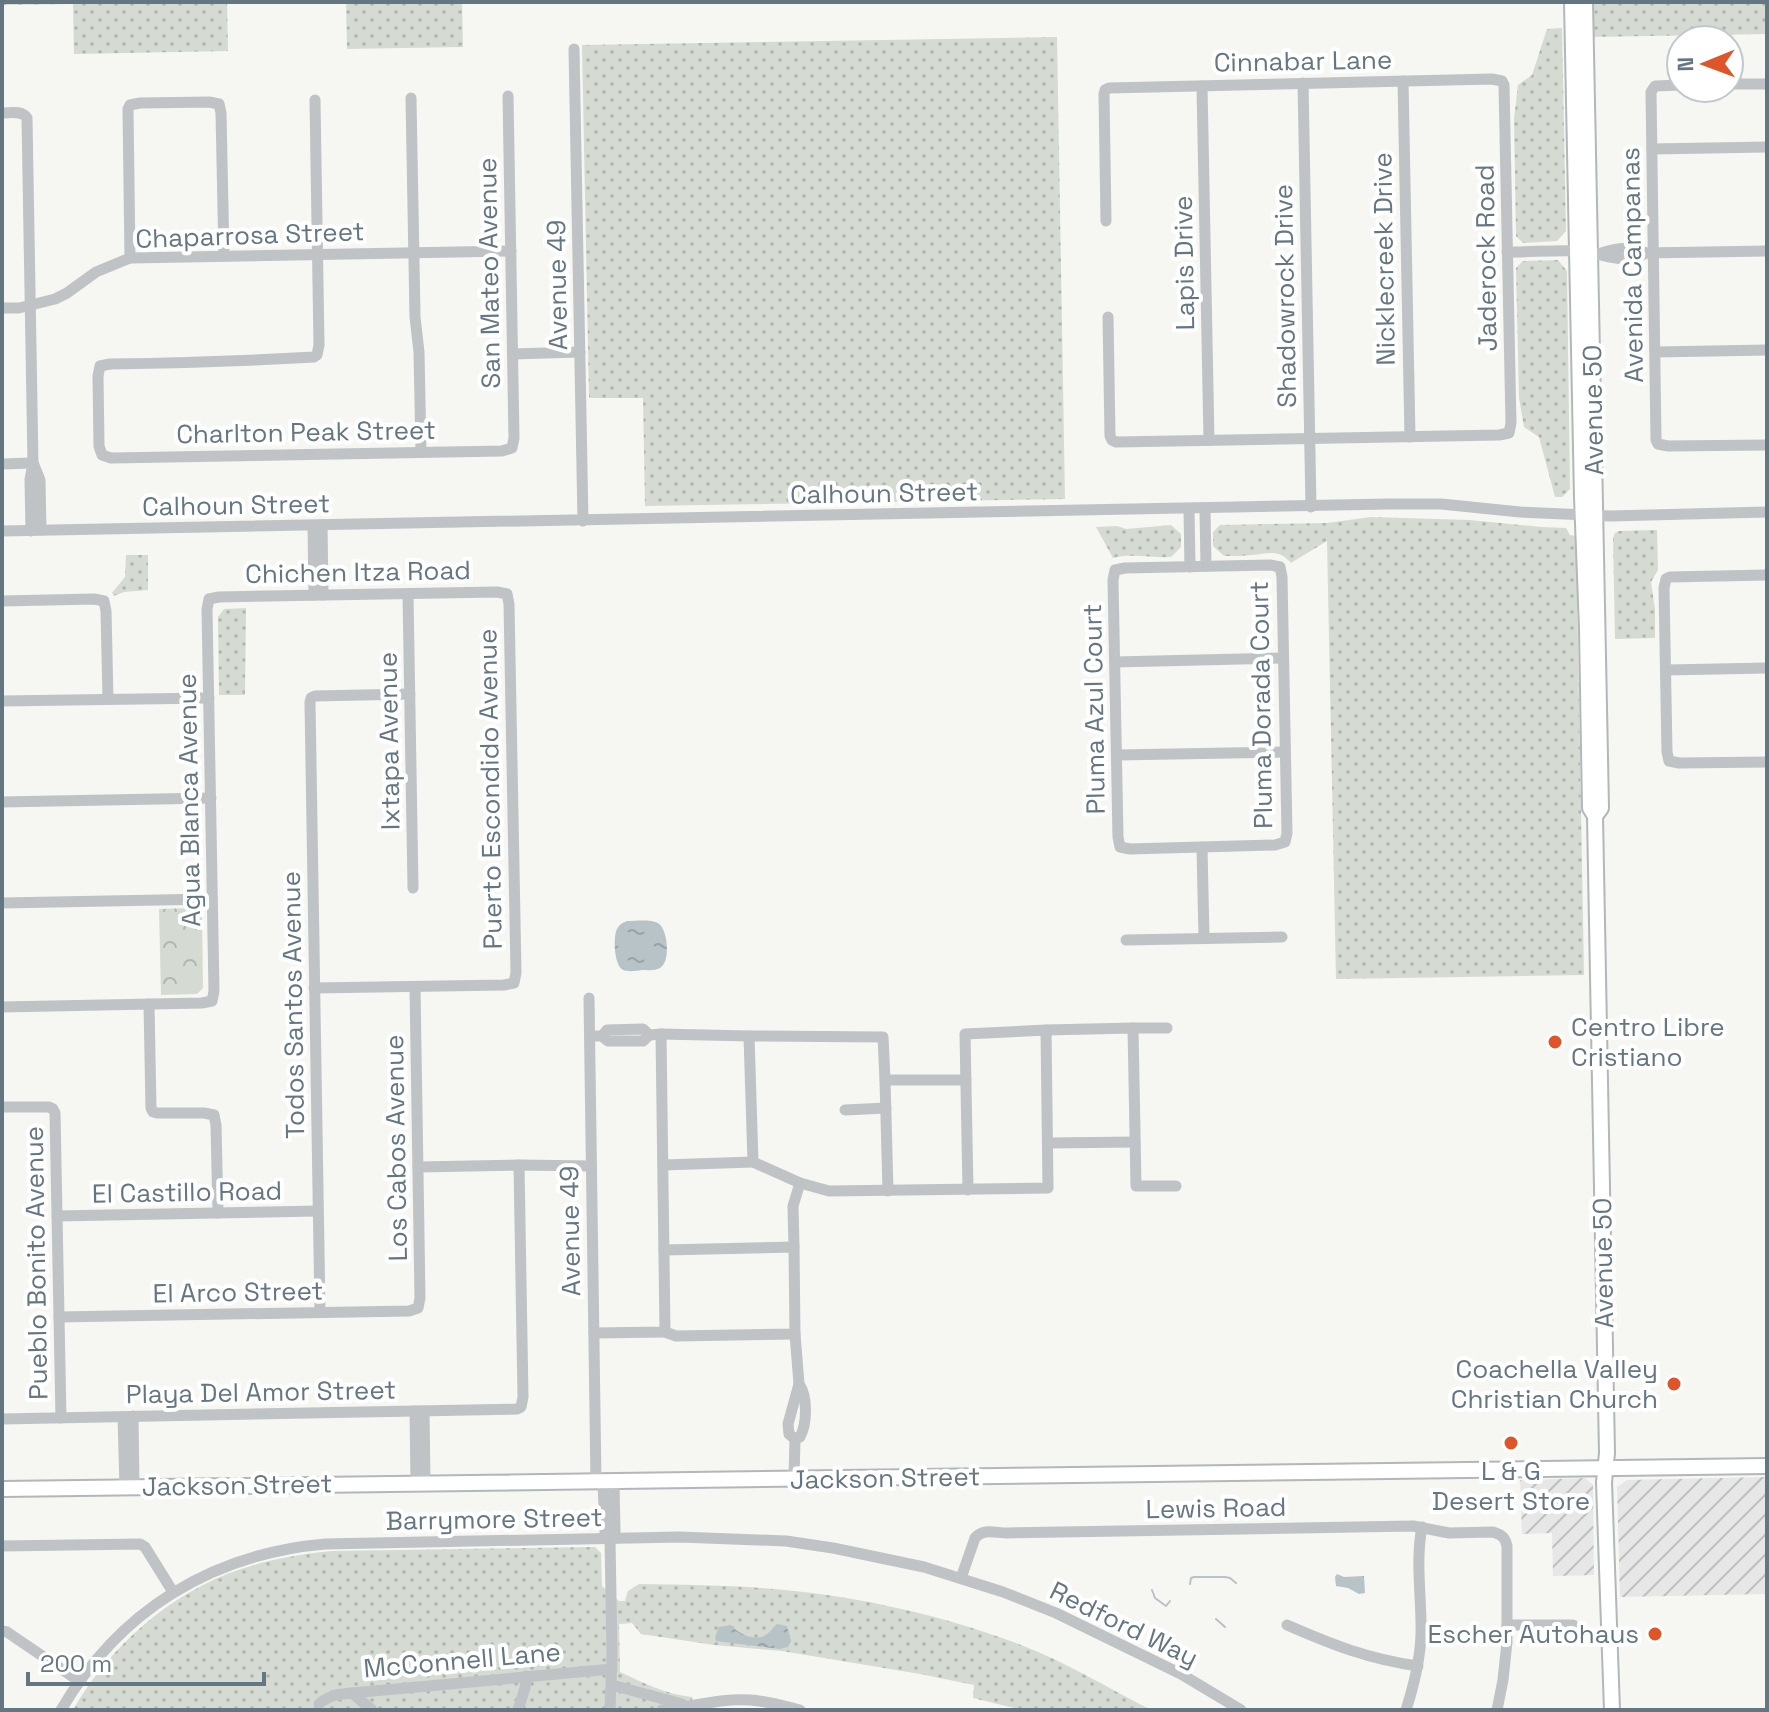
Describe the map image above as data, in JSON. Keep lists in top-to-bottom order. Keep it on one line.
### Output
{"streets":{"main road":["Avenue 50","Jackson Street"],"street":["Cinnabar Lane","Chaparrosa Street","Jaderock Road","Nicklecreek Drive","Lapis Drive","Avenida Campanas","San Mateo Avenue","Avenue 49","Shadowrock Drive","Charlton Peak Street","Calhoun Street","Chichen Itza Road","Pluma Dorada Court","Pluma Azul Court","Ixtapa Avenue","Puerto Escondido Avenue","Agua Blanca Avenue","Todos Santos Avenue","Los Cabos Avenue","El Castillo Road","Pueblo Bonito Avenue","El Arco Street","Playa Del Amor Street","Lewis Road","Barrymore Street","Redford Way","McConnell Lane"]},"crossings":[["Cinnabar Lane","Jaderock Road"],["Cinnabar Lane","Nicklecreek Drive"],["Cinnabar Lane","Lapis Drive"],["Cinnabar Lane","Shadowrock Drive"],["Chaparrosa Street","San Mateo Avenue"],["Chaparrosa Street","Charlton Peak Street"],["Jaderock Road","Nicklecreek Drive"],["San Mateo Avenue","Charlton Peak Street"],["Avenue 49","Calhoun Street"],["Avenue 49","Jackson Street"],["Avenue 49","Barrymore Street"],["Avenue 49","McConnell Lane"],["Shadowrock Drive","Calhoun Street"],["Avenue 50","Calhoun Street"],["Avenue 50","Jackson Street"],["Chichen Itza Road","Ixtapa Avenue"],["Chichen Itza Road","Puerto Escondido Avenue"],["Chichen Itza Road","Agua Blanca Avenue"],["Pluma Dorada Court","Pluma Azul Court"],["Ixtapa Avenue","Todos Santos Avenue"],["Puerto Escondido Avenue","Los Cabos Avenue"],["Todos Santos Avenue","El Castillo Road"],["Todos Santos Avenue","El Arco Street"],["Los Cabos Avenue","El Arco Street"],["El Castillo Road","Pueblo Bonito Avenue"],["Pueblo Bonito Avenue","El Arco Street"],["Pueblo Bonito Avenue","Playa Del Amor Street"],["Lewis Road","Barrymore Street"],["Barrymore Street","Redford Way"]],"places":["Centro Libre Cristiano","Coachella Valley Christian Church","L & G Desert Store","Escher Autohaus"],"scale_bar":"200 m","north":"left"}
